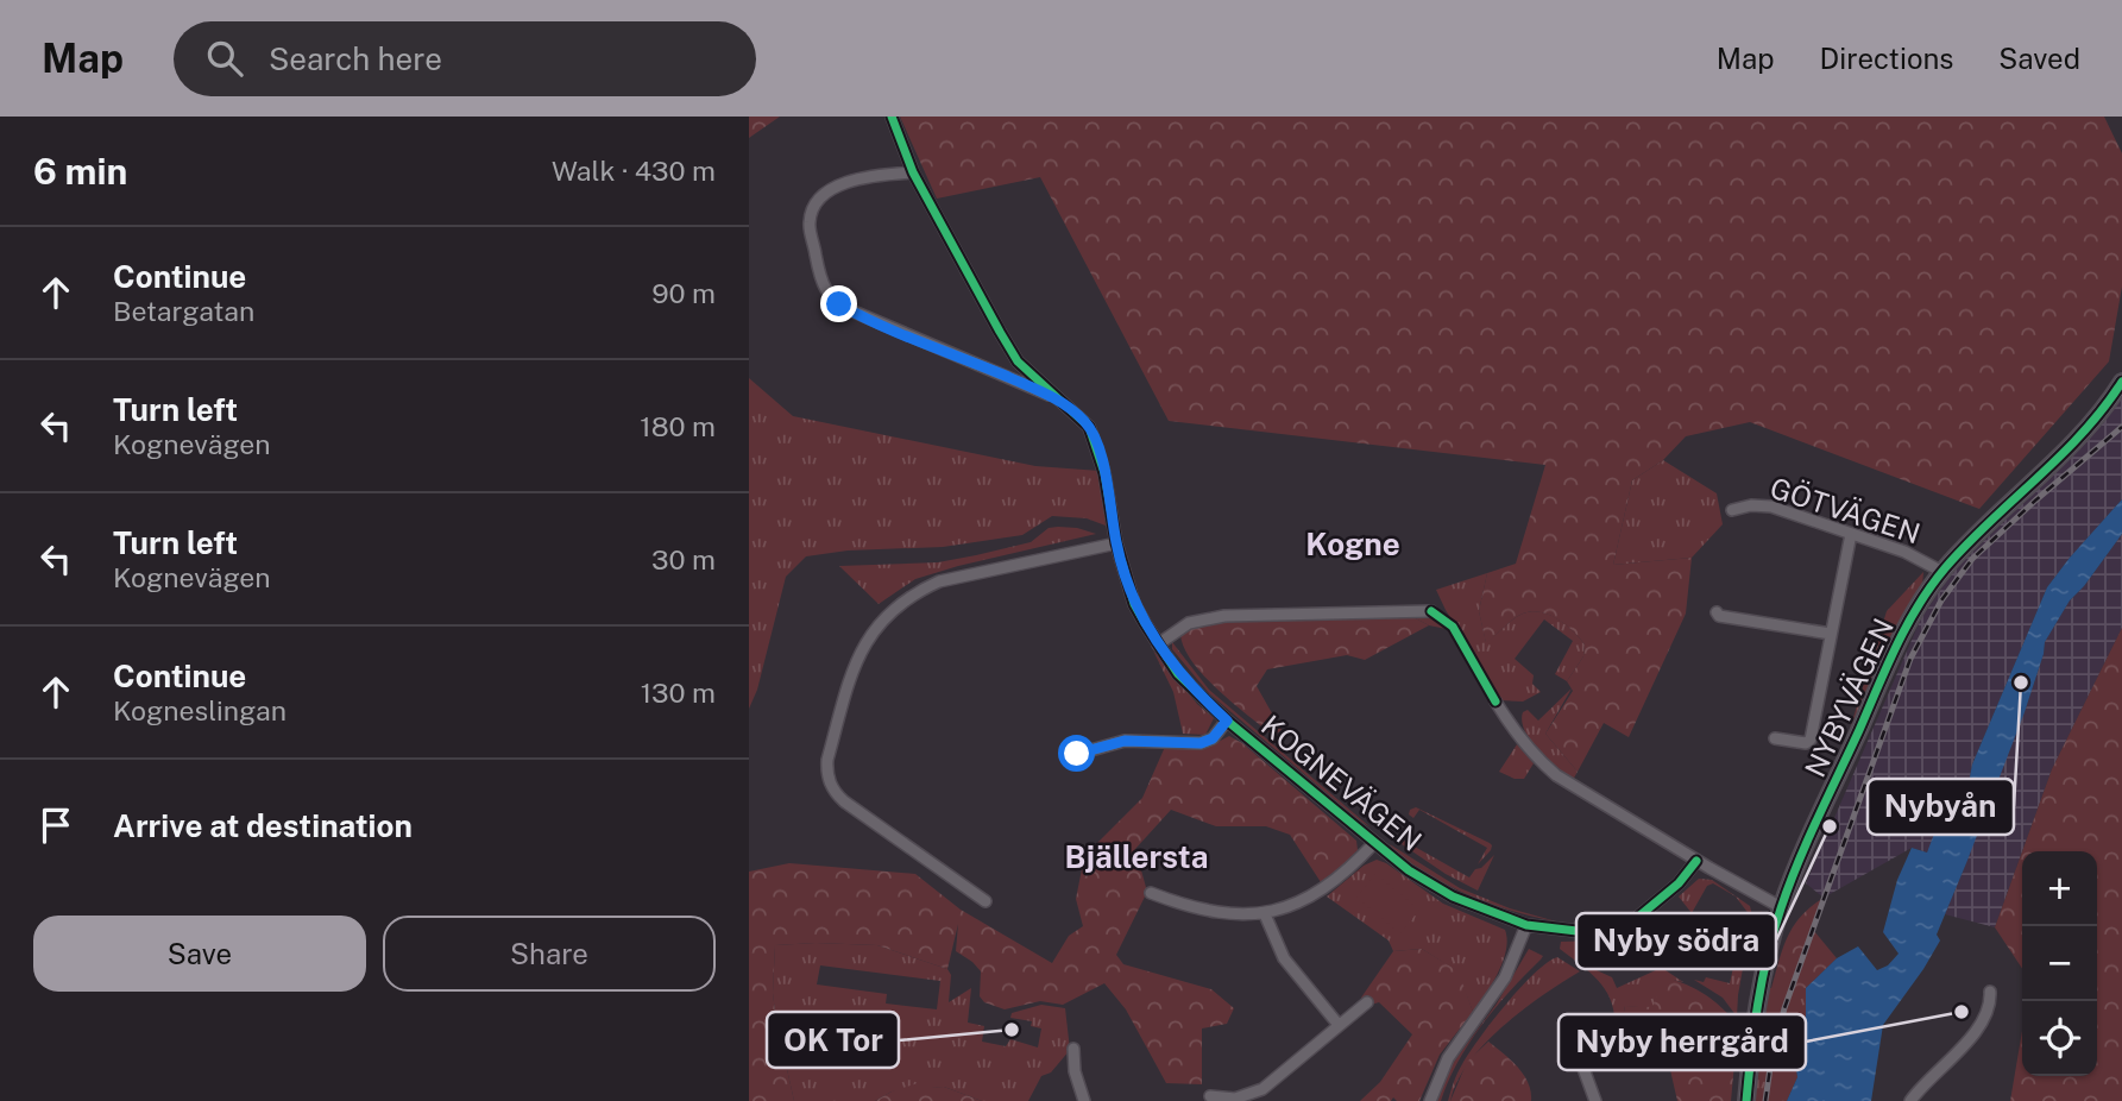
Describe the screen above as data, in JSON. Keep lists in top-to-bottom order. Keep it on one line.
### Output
{"streets":{"street":["GÖTVÄGEN","NYBYVÄGEN","KOGNEVÄGEN"]},"crossings":[["GÖTVÄGEN","NYBYVÄGEN"]],"districts":["Kogne","Bjällersta"],"places":["Nybyån","Nyby södra","Nyby herrgård","OK Tor"],"page":{"header":"Map","search":"Search here","nav":["Map","Directions","Saved"],"heading":["6 min","Walk · 430 m"],"list":[["Continue","Betargatan","90 m"],["Turn left","Kognevägen","180 m"],["Turn left","Kognevägen","30 m"],["Continue","Kogneslingan","130 m"],"Arrive at destination"],"map_buttons":["+","−"],"buttons":["Save","Share"]}}
